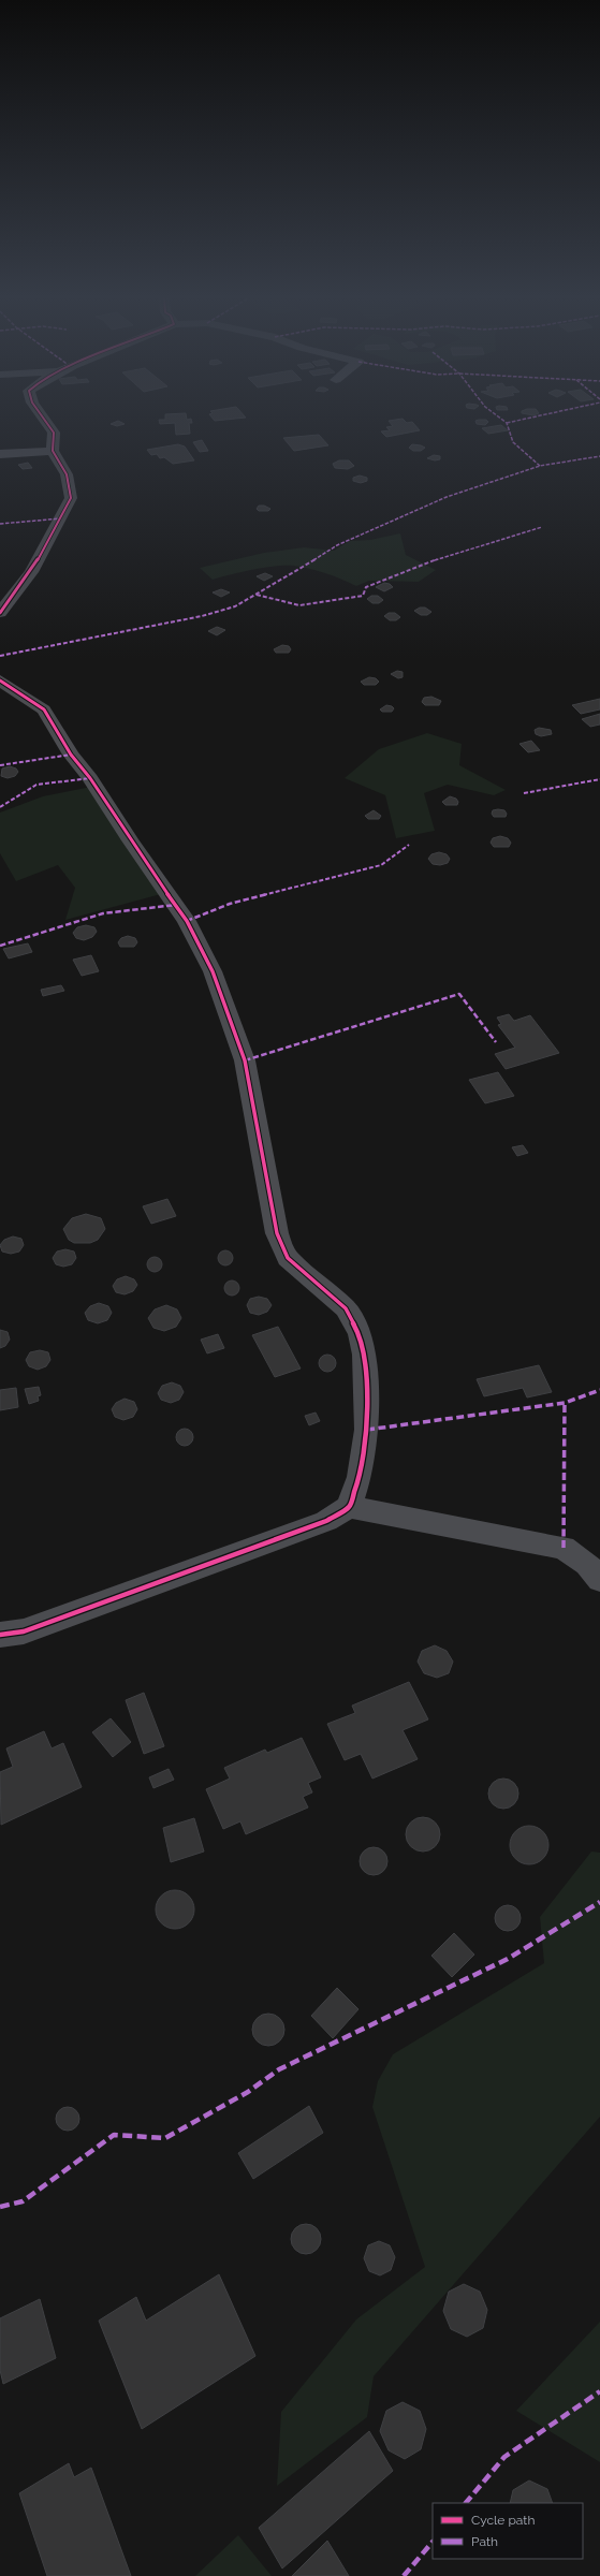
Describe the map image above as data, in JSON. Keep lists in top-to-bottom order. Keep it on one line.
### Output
{"legend":["Cycle path","Path"]}
